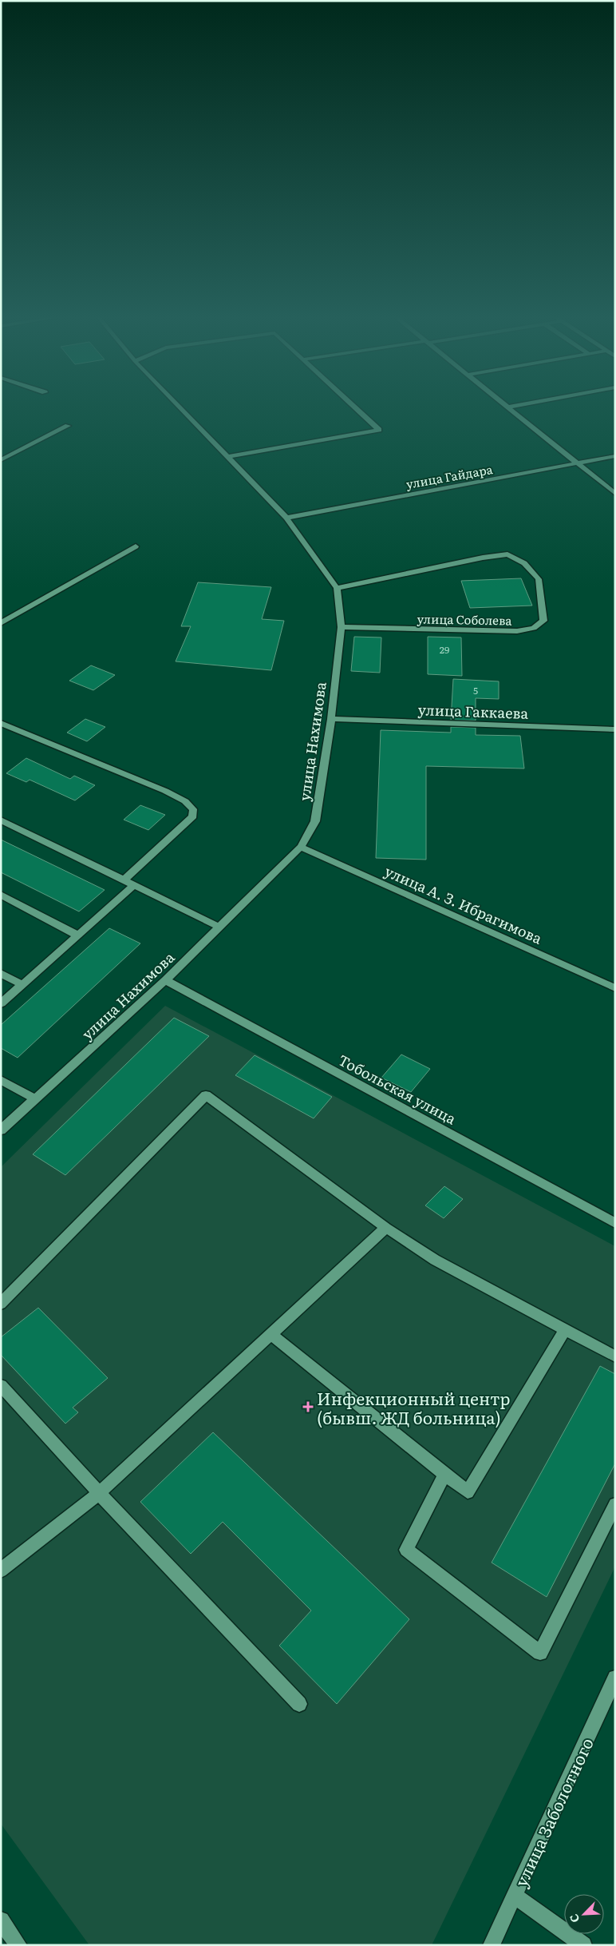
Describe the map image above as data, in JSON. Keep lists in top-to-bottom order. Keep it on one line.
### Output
{"streets":{"street":["улица Гайдара","улица Соболева","улица Гаккаева","улица Нахимова","улица А. З. Ибрагимова","Тобольская улица","улица Заболотного"]},"crossings":[["улица Гайдара","улица Нахимова"],["улица Соболева","улица Нахимова"],["улица Гаккаева","улица Нахимова"],["улица Нахимова","улица А. З. Ибрагимова"],["улица Нахимова","Тобольская улица"]],"places":{"health":["Инфекционный центр (бывш. ЖД больница)"]},"house_numbers":["29","5"],"north":"bottom left"}
